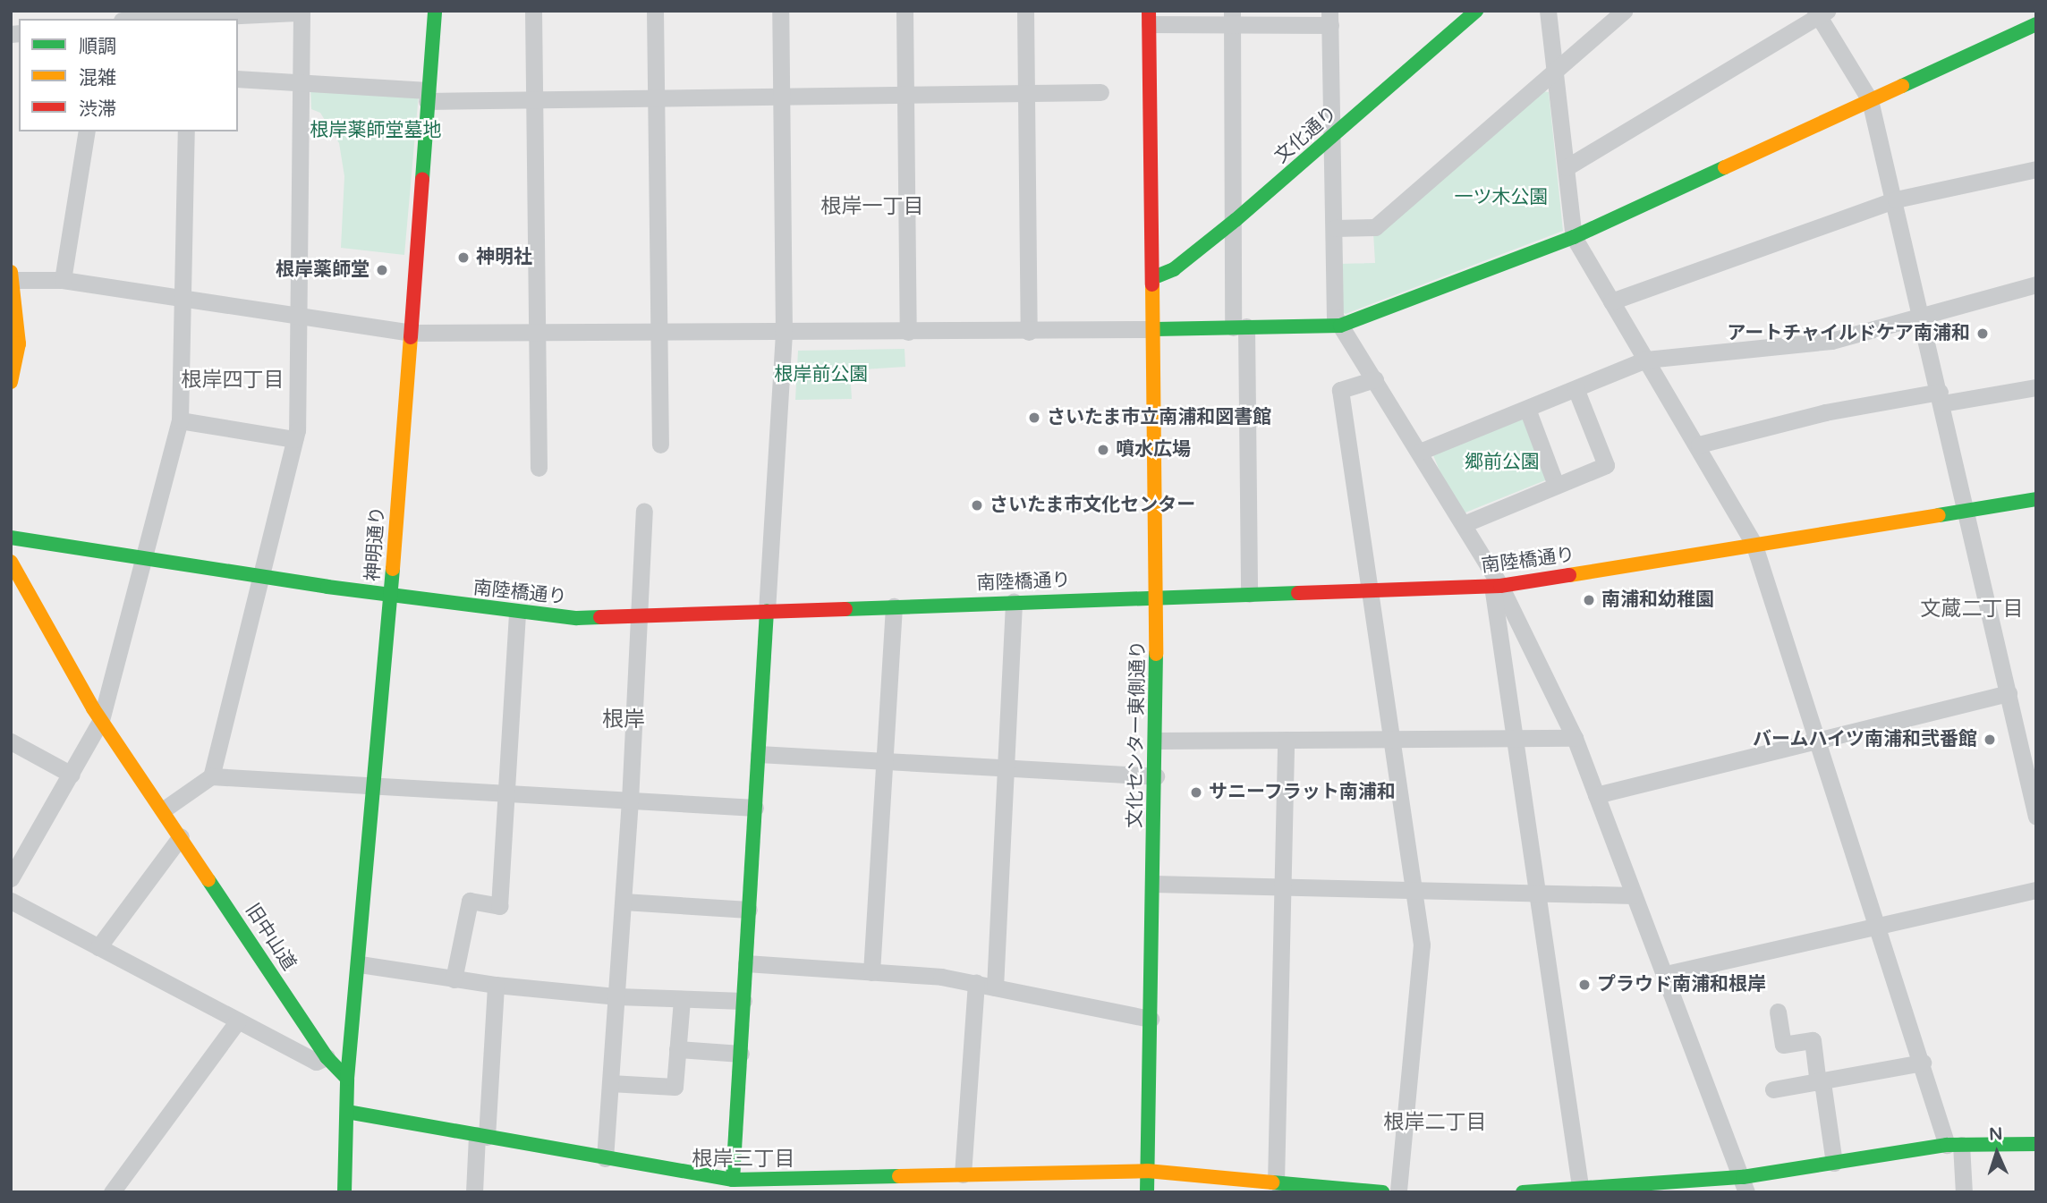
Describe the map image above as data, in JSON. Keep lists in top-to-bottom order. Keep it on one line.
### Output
{"streets":{"street":["文化通り","神明通り","南陸橋通り","文化センター東側通り","旧中山道"]},"crossings":[["文化通り","文化センター東側通り"],["神明通り","南陸橋通り"],["神明通り","旧中山道"],["南陸橋通り","文化センター東側通り"]],"districts":["根岸一丁目","根岸四丁目","文蔵二丁目","根岸","根岸二丁目","根岸三丁目"],"parks":["根岸薬師堂墓地","一ツ木公園","根岸前公園","郷前公園"],"places":["神明社","根岸薬師堂","アートチャイルドケア南浦和","さいたま市立南浦和図書館","噴水広場","さいたま市文化センター","南浦和幼稚園","バームハイツ南浦和弐番館","サニーフラット南浦和","プラウド南浦和根岸"],"legend":["順調","混雑","渋滞"],"north":"top"}
